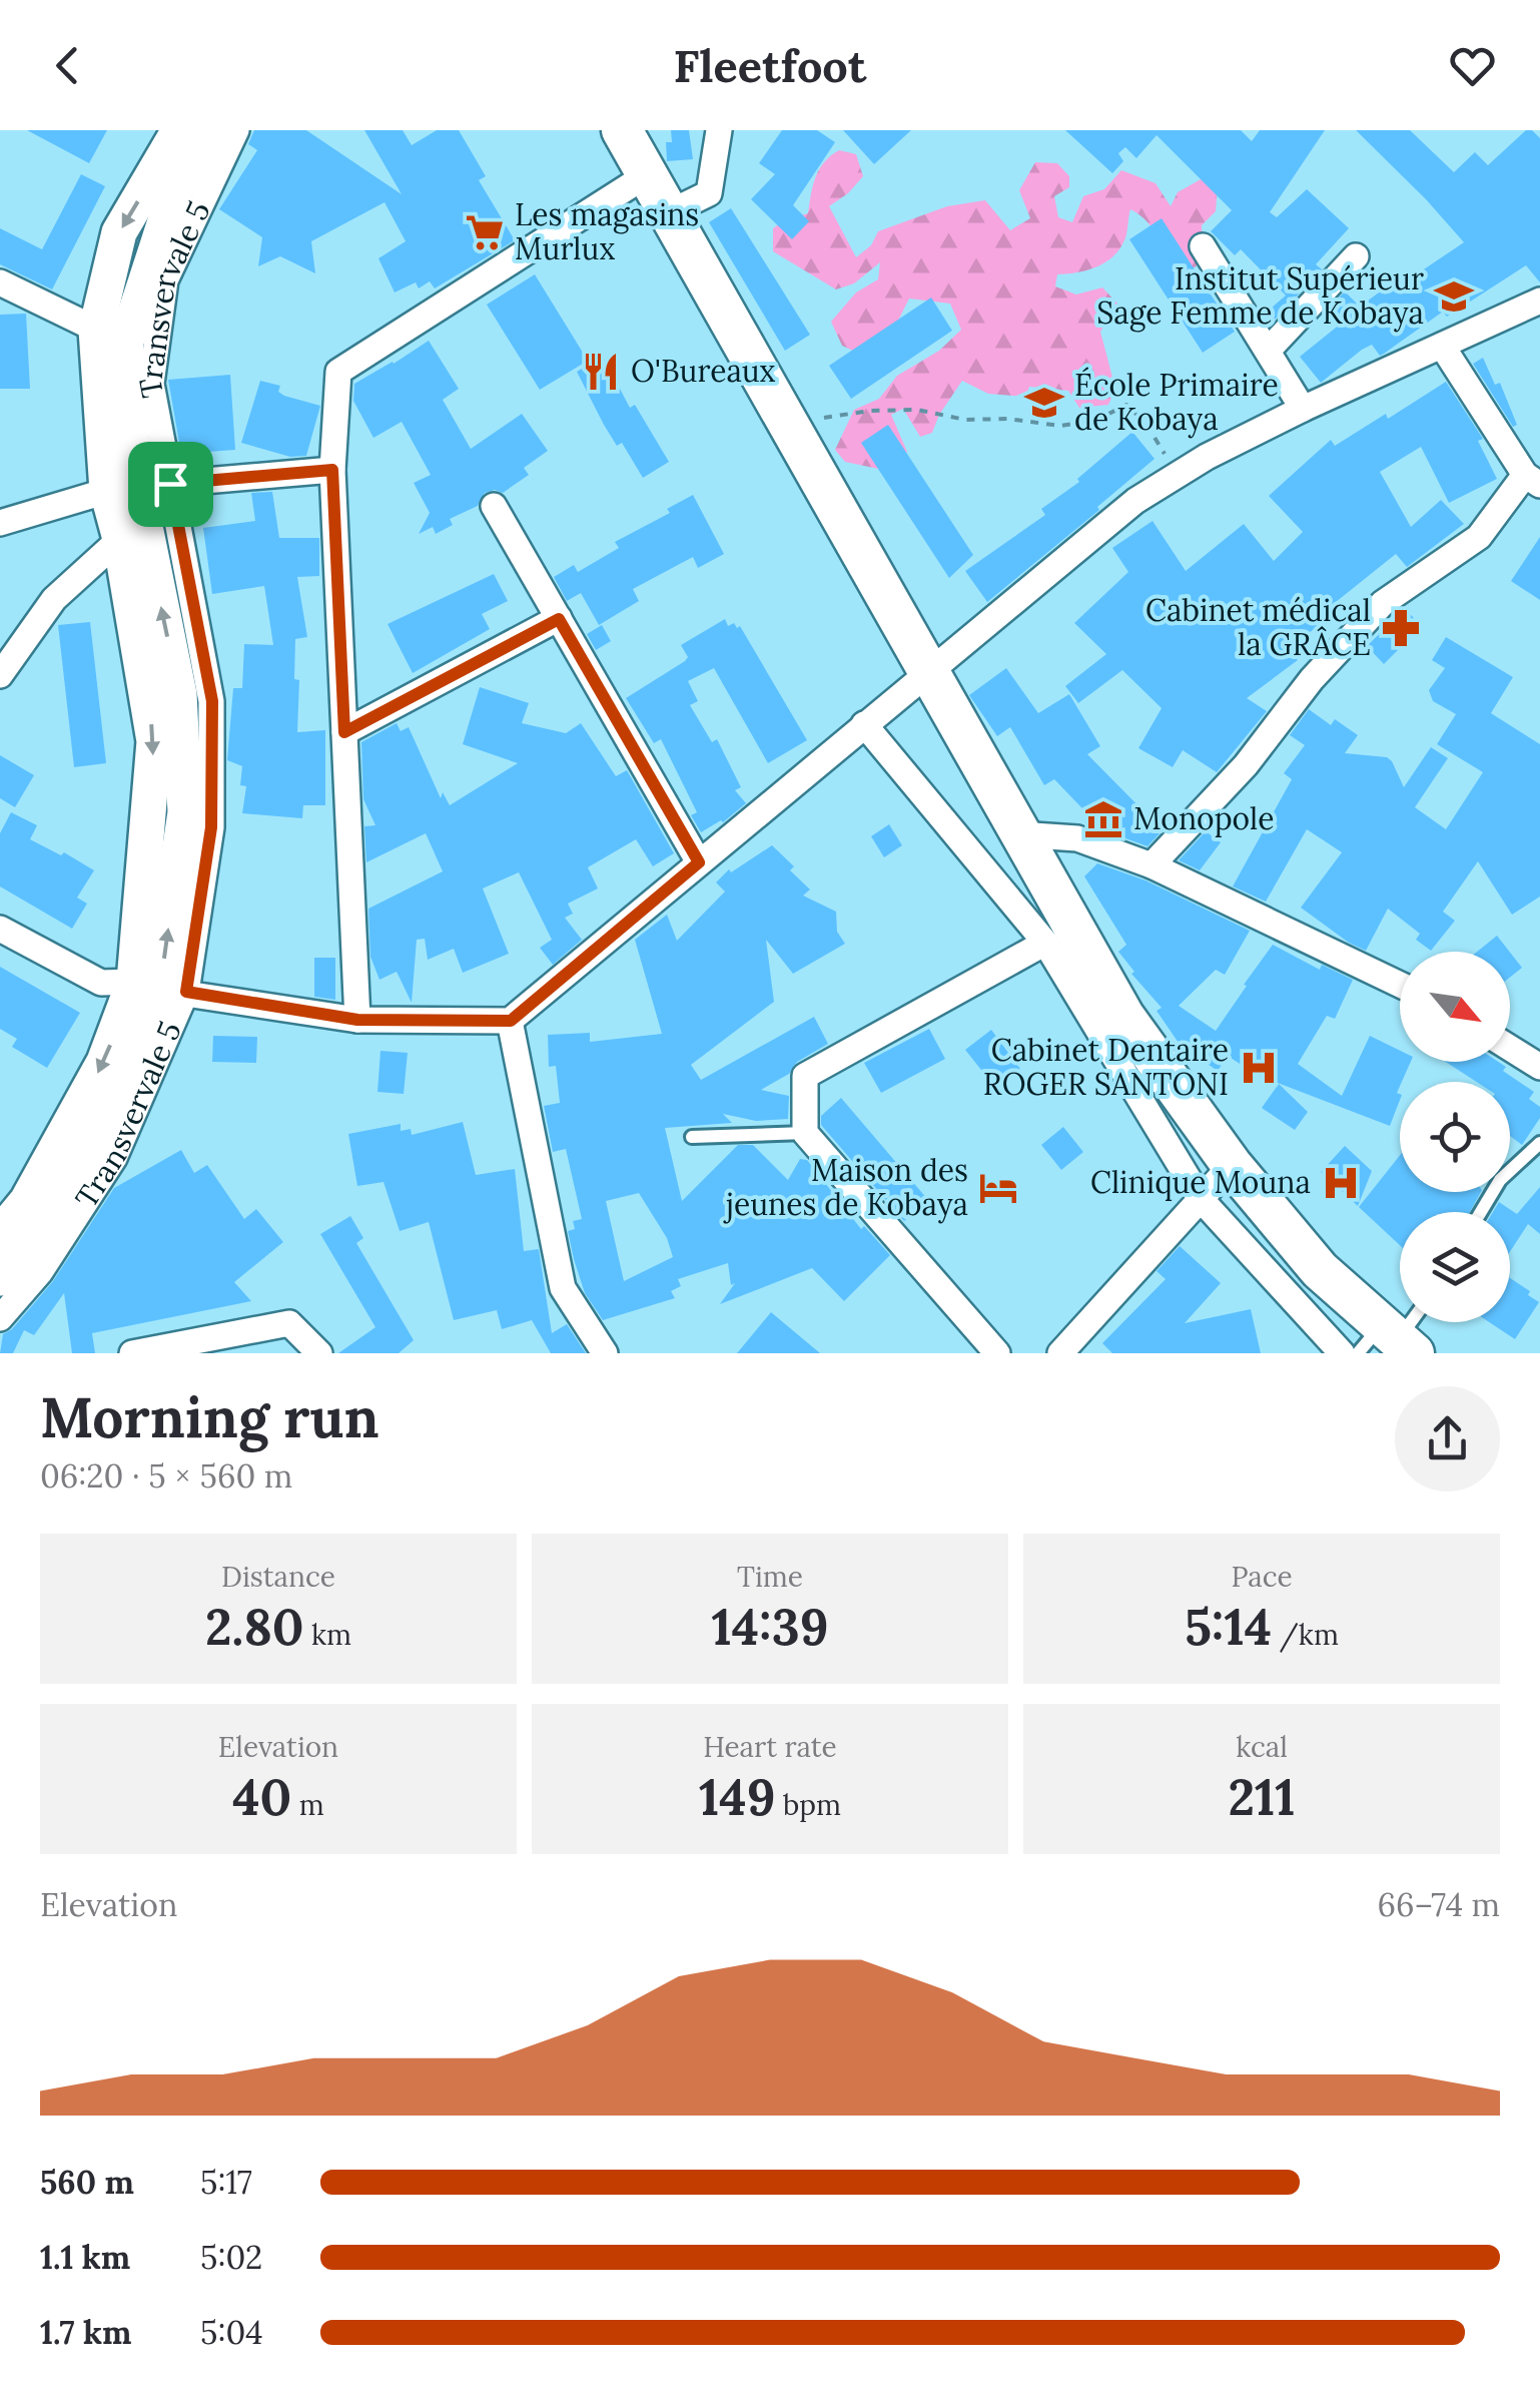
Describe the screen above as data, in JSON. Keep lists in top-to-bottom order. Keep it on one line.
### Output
{"streets":{"main road":["Transvervale 5"]},"places":{"supermarket":["Les magasins Murlux"],"school or university":["Institut Supérieur Sage Femme de Kobaya","École Primaire de Kobaya"],"restaurant":["O'Bureaux"],"pharmacy":["Cabinet médical la GRÂCE"],"museum":["Monopole"],"hospital":["Cabinet Dentaire ROGER SANTONI","Clinique Mouna"],"hotel":["Maison des jeunes de Kobaya"]},"north":"bottom right","page":{"header":"Fleetfoot","heading":["Morning run","06:20 · 5 × 560 m"],"stats":[["Distance","2.80 km"],["Time","14:39"],["Pace","5:14 /km"],["Elevation","40 m"],["Heart rate","149 bpm"],["kcal","211"]],"chart":["Elevation","66–74 m"],"list":[{"name":"560 m","note":"5:17"},{"name":"1.1 km","note":"5:02"},{"name":"1.7 km","note":"5:04"}]}}
